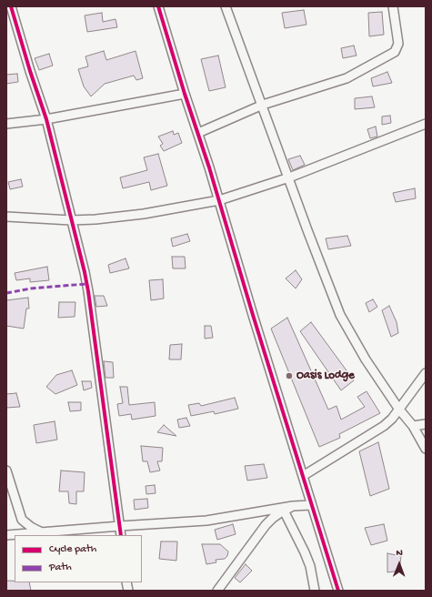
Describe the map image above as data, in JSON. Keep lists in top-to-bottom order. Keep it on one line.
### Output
{"places":["Oasis Lodge"],"legend":["Cycle path","Path"],"north":"top"}
